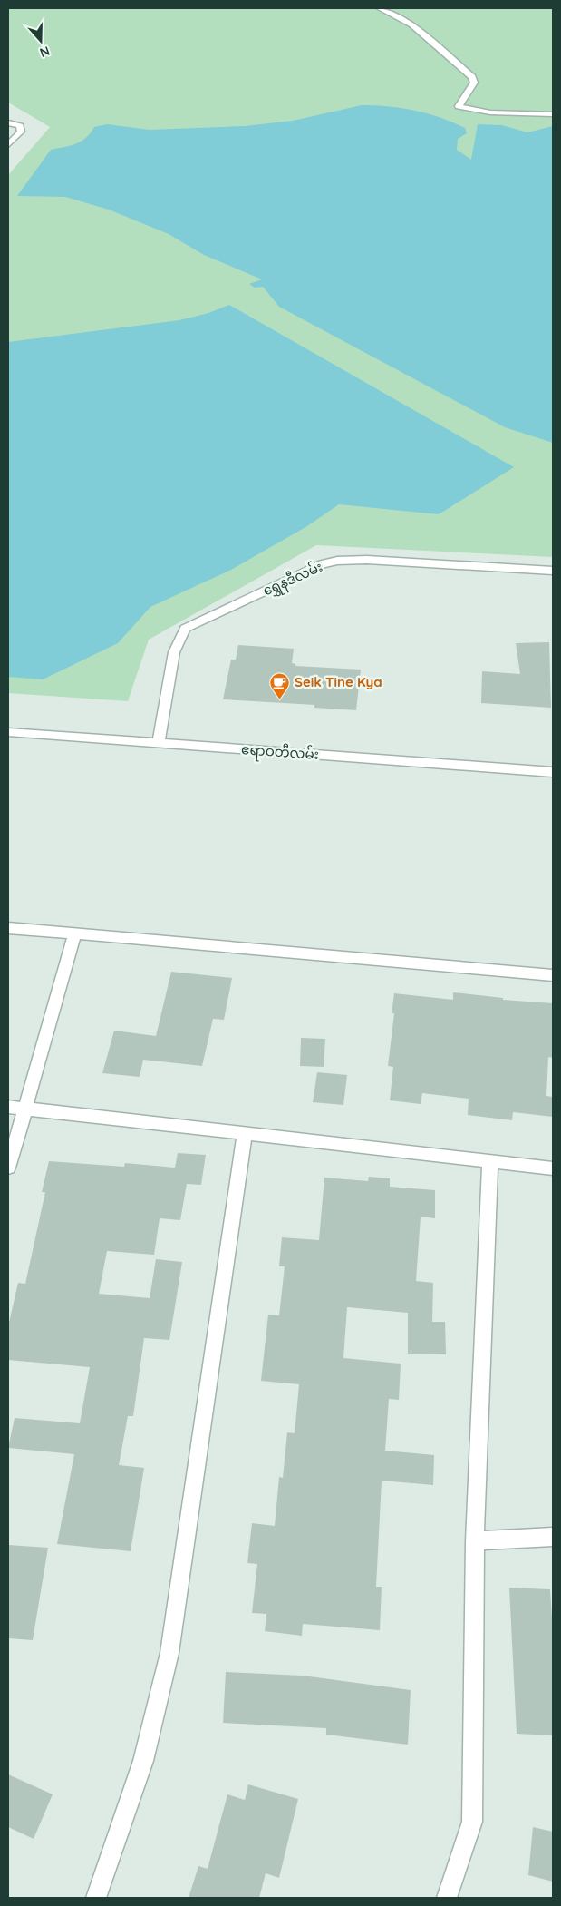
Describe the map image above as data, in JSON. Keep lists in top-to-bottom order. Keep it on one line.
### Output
{"streets":{"street":["ရွှေနဒီလမ်း","ဧရာဝတီလမ်း"]},"crossings":[["ရွှေနဒီလမ်း","ဧရာဝတီလမ်း"]],"places":{"cafe":["Seik Tine Kya"]},"north":"bottom"}
